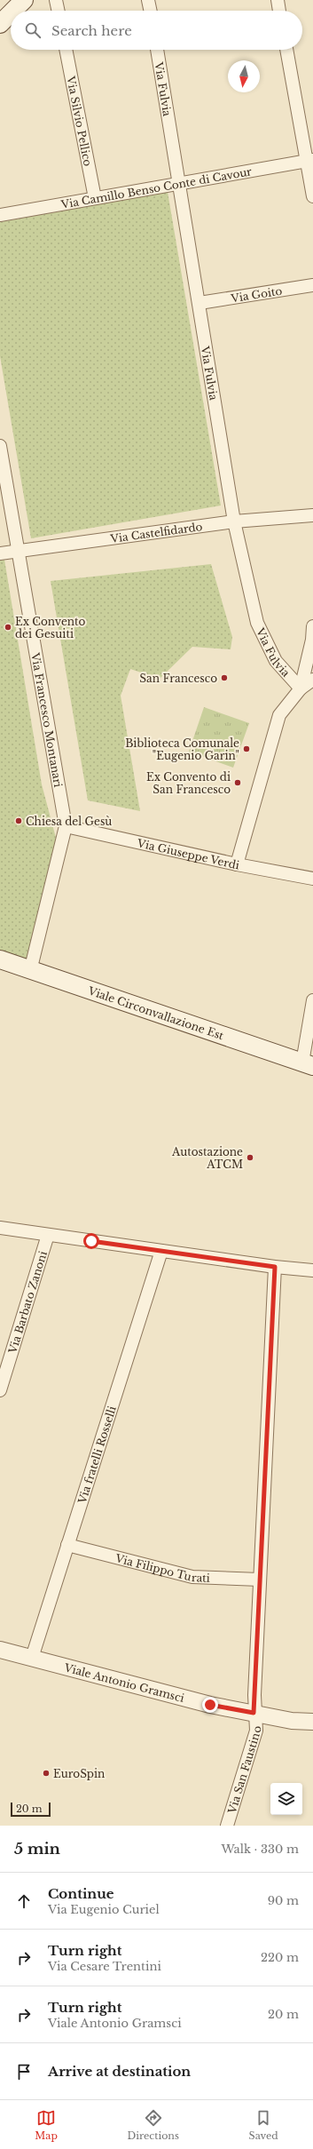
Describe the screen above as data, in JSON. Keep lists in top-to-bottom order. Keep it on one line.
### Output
{"streets":{"main road":["Viale Circonvallazione Est"],"street":["Via Fulvia","Via Silvio Pellico","Via Camillo Benso Conte di Cavour","Via Goito","Via Castelfidardo","Via Francesco Montanari","Via Giuseppe Verdi","Via Barbato Zanoni","Via fratelli Rosselli","Via Filippo Turati","Viale Antonio Gramsci","Via San Faustino"]},"crossings":[["Via Fulvia","Via Camillo Benso Conte di Cavour"],["Via Fulvia","Via Goito"],["Via Fulvia","Via Castelfidardo"],["Via Silvio Pellico","Via Camillo Benso Conte di Cavour"],["Via Castelfidardo","Via Francesco Montanari"],["Via Francesco Montanari","Via Giuseppe Verdi"],["Via Francesco Montanari","Viale Circonvallazione Est"],["Via fratelli Rosselli","Via Filippo Turati"],["Via fratelli Rosselli","Viale Antonio Gramsci"],["Via Filippo Turati","Via San Faustino"],["Viale Antonio Gramsci","Via San Faustino"]],"places":["Ex Convento dei Gesuiti","San Francesco","Biblioteca Comunale \"Eugenio Garin\"","Ex Convento di San Francesco","Chiesa del Gesù","Autostazione ATCM","EuroSpin"],"scale_bar":"20 m","north":"bottom","page":{"search":"Search here","scale":"20 m","heading":["5 min","Walk · 330 m"],"list":[["Continue","Via Eugenio Curiel","90 m"],["Turn right","Via Cesare Trentini","220 m"],["Turn right","Viale Antonio Gramsci","20 m"],"Arrive at destination"],"nav":["Map","Directions","Saved"]}}
